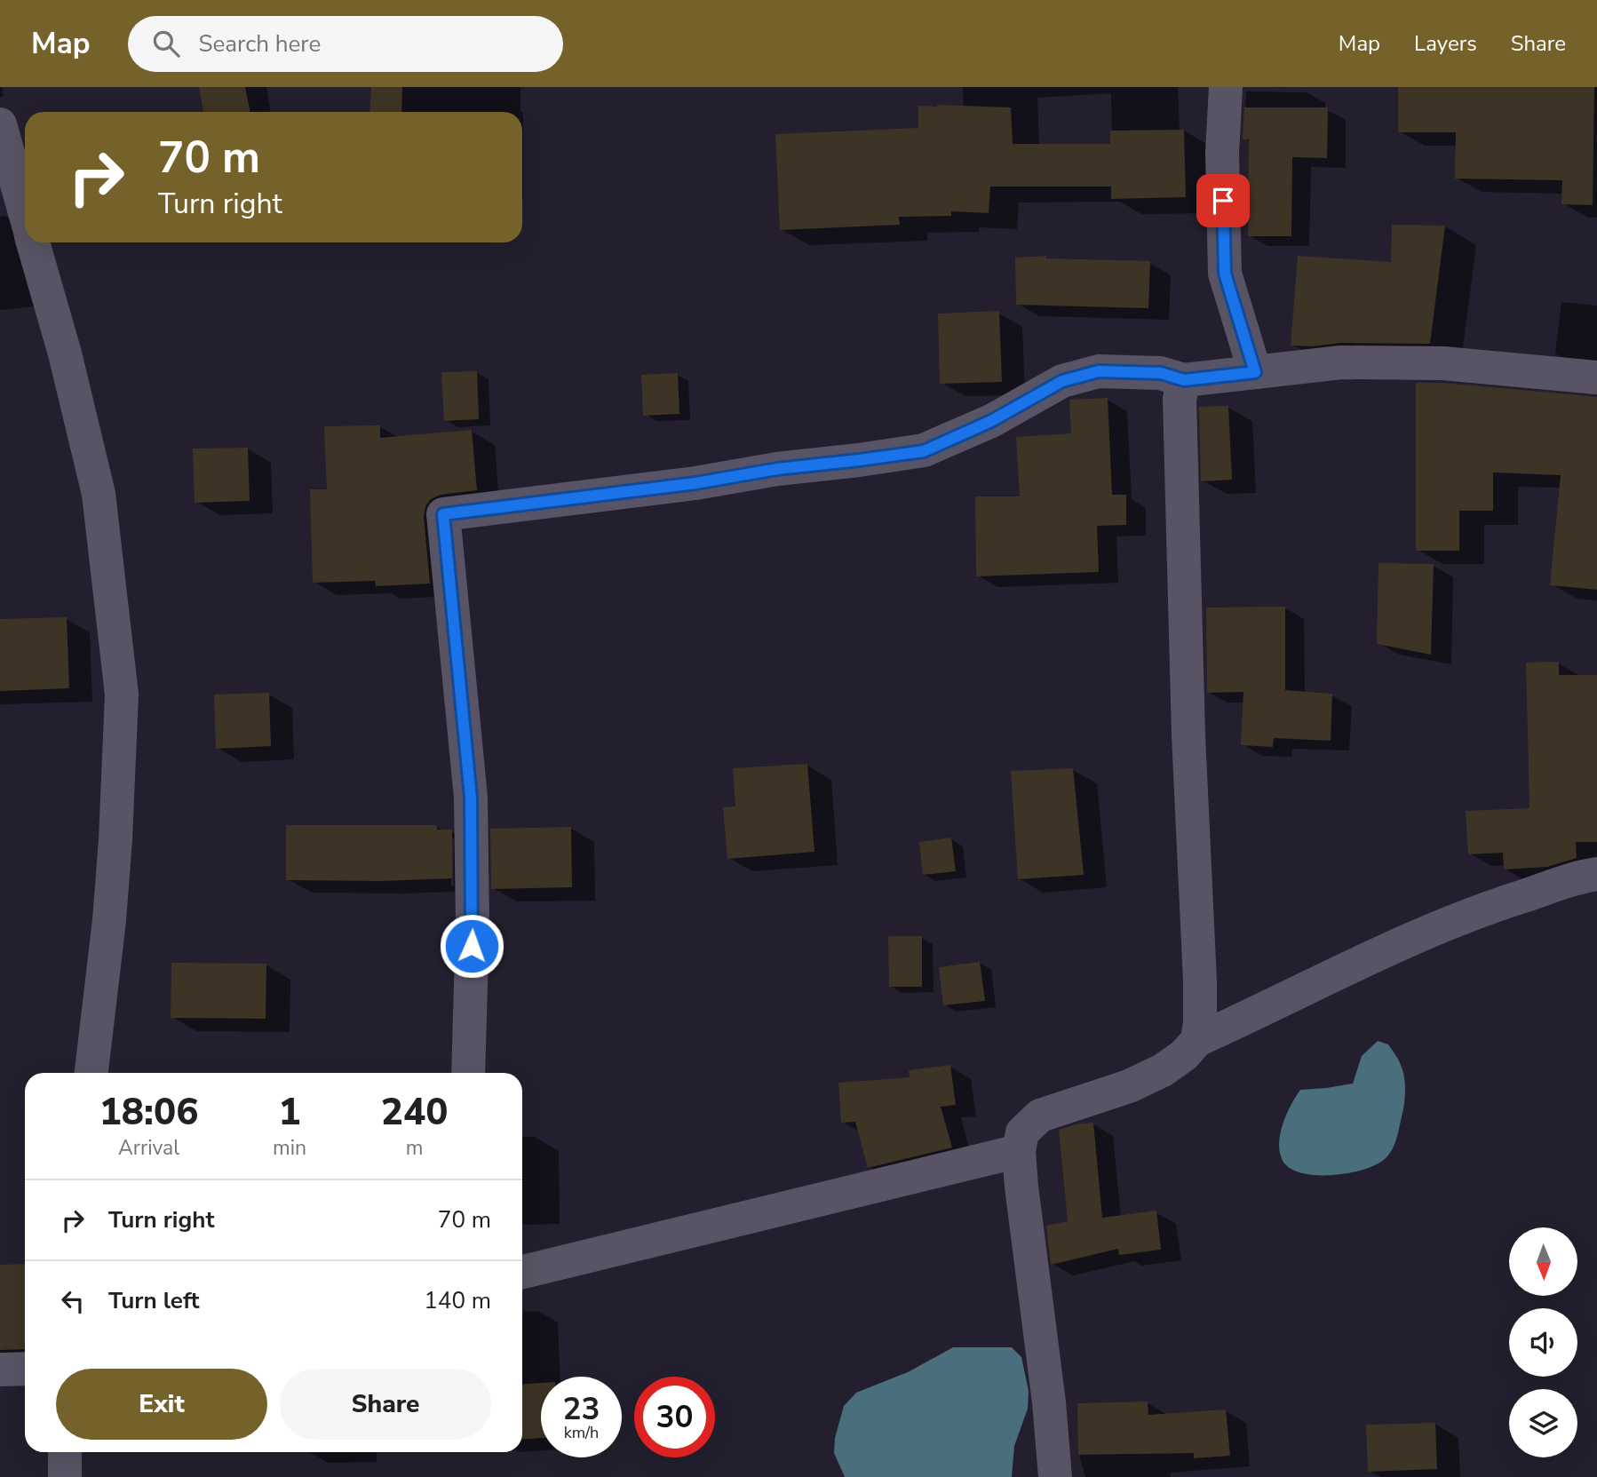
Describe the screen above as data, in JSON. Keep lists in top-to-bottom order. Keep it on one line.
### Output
{"north":"bottom","page":{"header":"Map","search":"Search here","nav":["Map","Layers","Share"],"turn":["70 m","Turn right"],"eta":["18:06","Arrival","1","min","240","m"],"list":[{"name":"Turn right","value":"70 m"},{"name":"Turn left","value":"140 m"}],"buttons":["Exit","Share"],"speed":"23 km/h","limit":"30"}}
